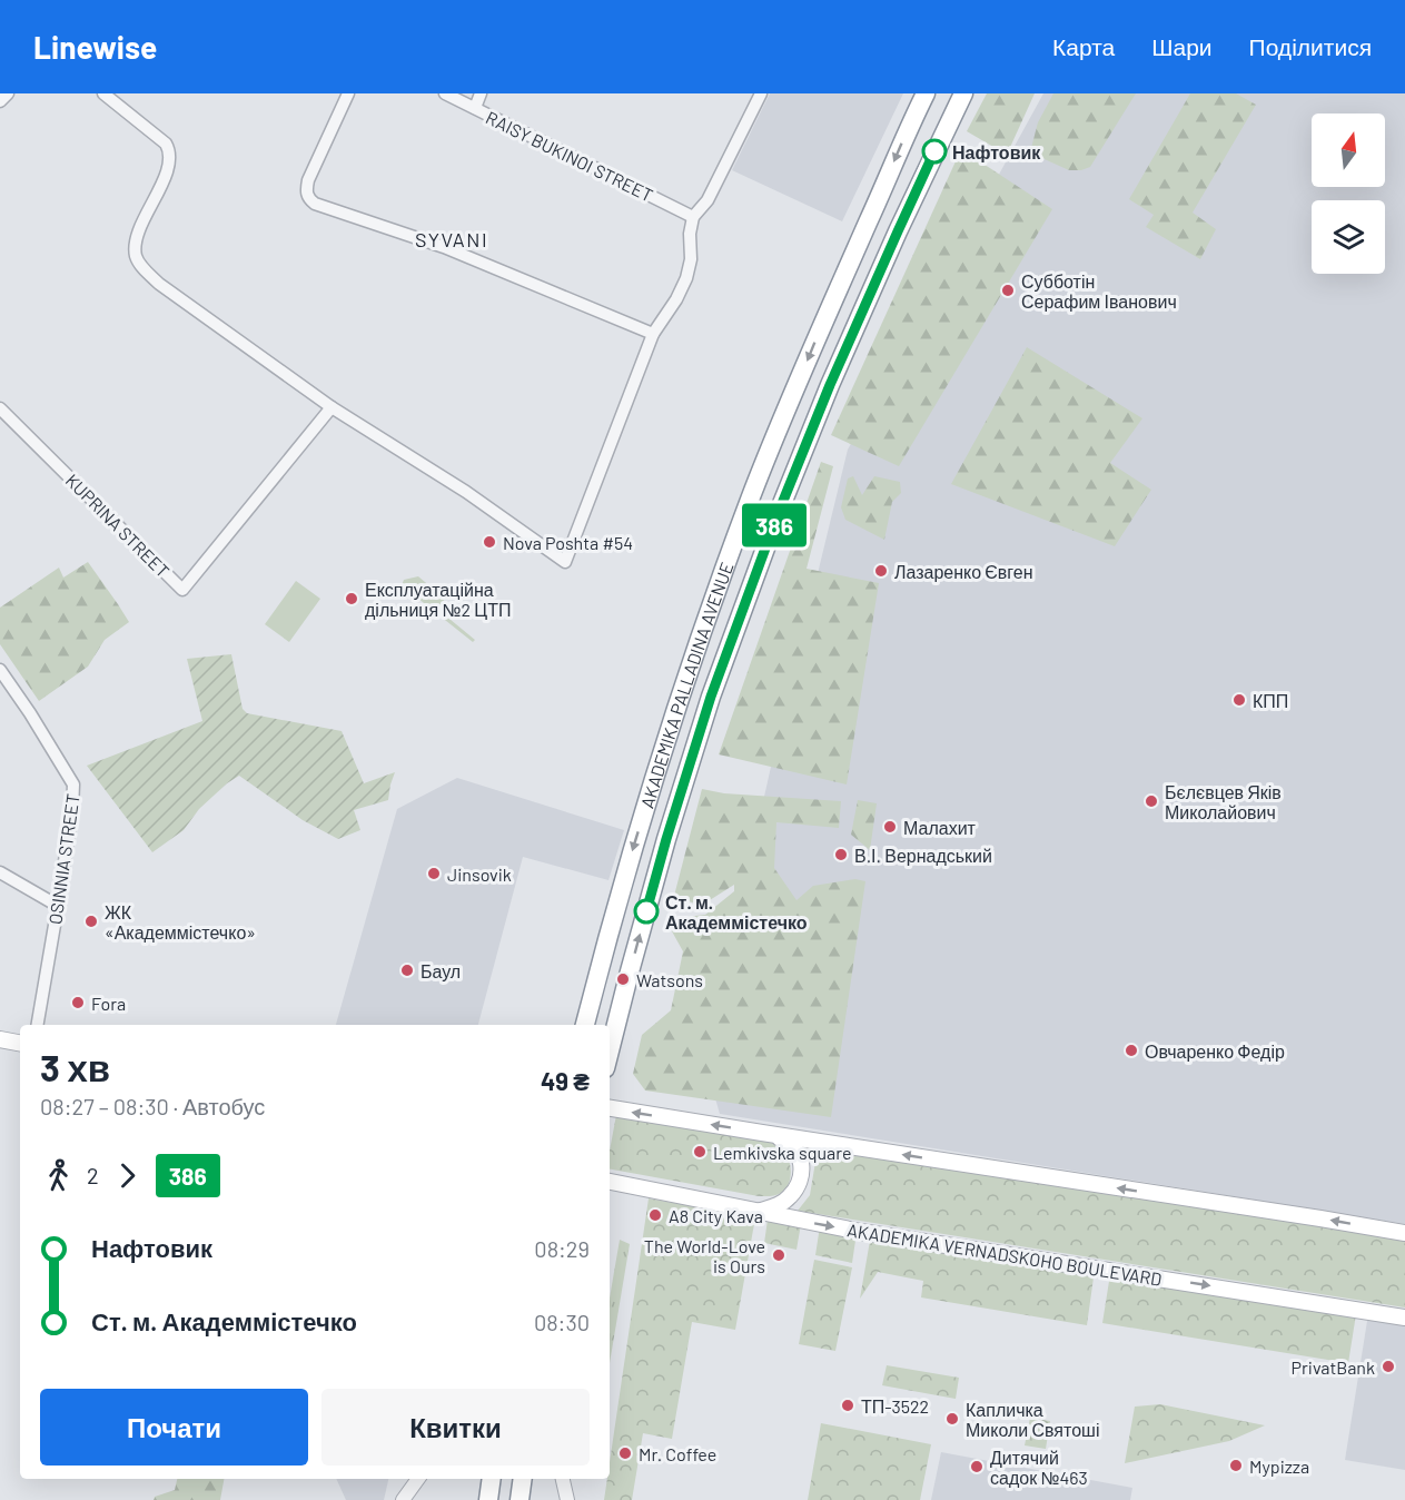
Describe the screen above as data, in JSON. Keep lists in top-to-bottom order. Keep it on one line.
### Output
{"streets":{"highway":["AKADEMIKA PALLADINA AVENUE"],"main road":["AKADEMIKA VERNADSKOHO BOULEVARD"],"street":["RAISY BUKINOI STREET","KUPRINA STREET","OSINNIA STREET"]},"districts":["SYVANI"],"places":["Нафтовик","Субботін Серафим Іванович","Nova Poshta #54","Лазаренко Євген","Експлуатаційна дільниця №2 ЦТП","КПП","Бєлєвцев Яків Миколайович","Малахит","В.І. Вернадський","Jinsovik","Ст. м. Академмістечко","ЖК «Академмістечко»","Баул","Watsons","Fora","Овчаренко Федір","Lemkivska square","A8 City Kava","The World-Love is Ours","PrivatBank","ТП-3522","Капличка Миколи Святоші","Mr. Coffee","Mypizza","Дитячий садок №463"],"lines":["bus line 386"],"north":"top","page":{"header":"Linewise","nav":["Карта","Шари","Поділитися"],"on_map":"386","heading":["3 хв","08:27 – 08:30 · Автобус","49 ₴"],"legs":["2","386"],"list":[{"name":"Нафтовик","value":"08:29"},{"name":"Ст. м. Академмістечко","value":"08:30"}],"buttons":["Почати","Квитки"]}}
